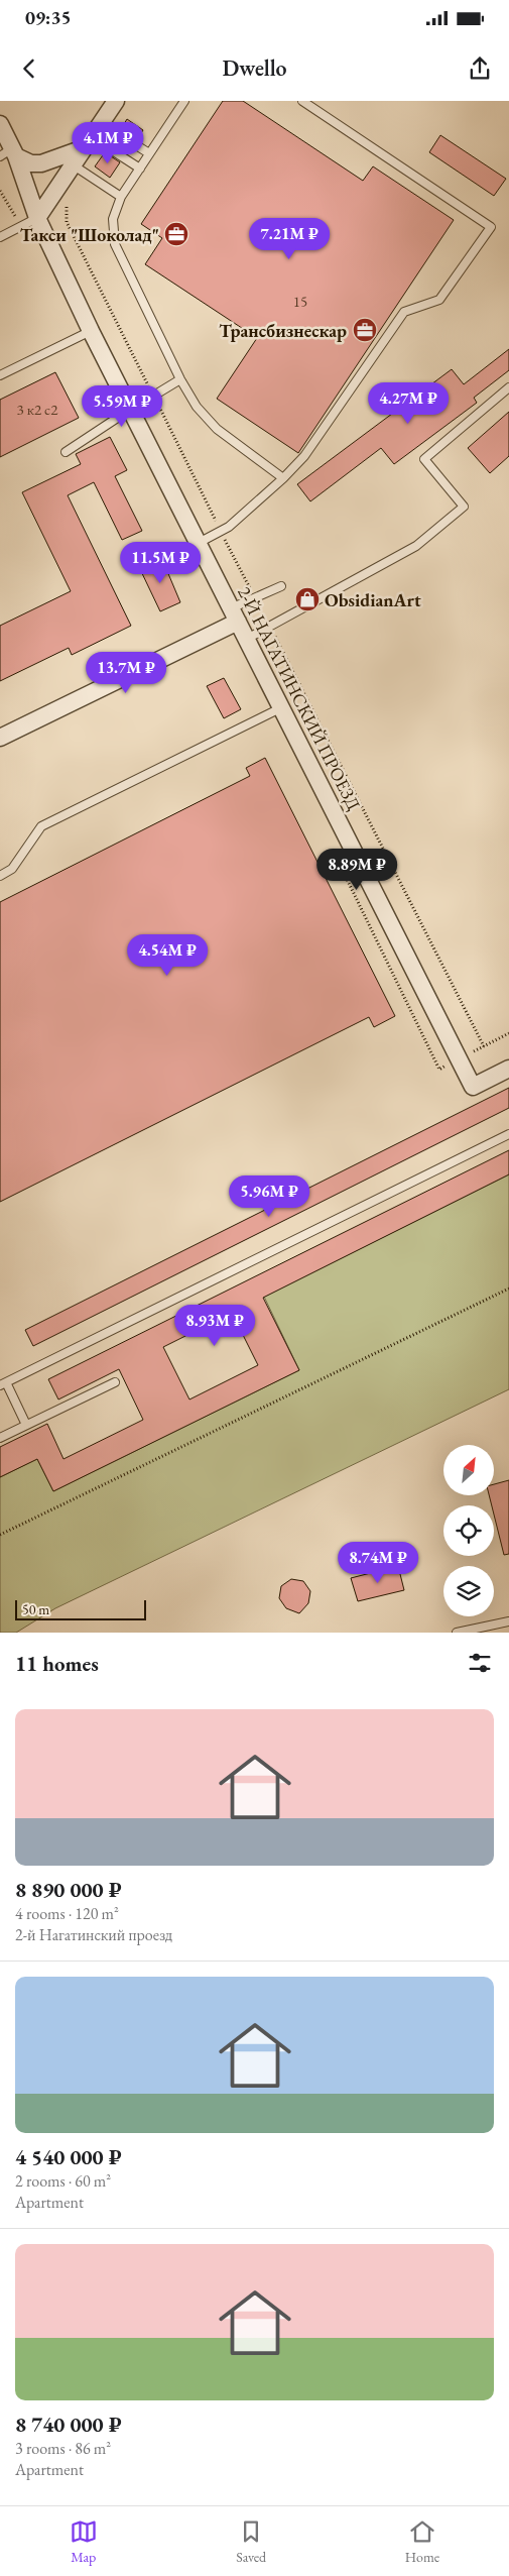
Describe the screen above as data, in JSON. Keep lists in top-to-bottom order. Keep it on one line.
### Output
{"streets":{"street":["2-Й НАГАТИНСКИЙ ПРОЕЗД"]},"places":{"office":["Такси \"Шоколад\"","Трансбизнескар"],"shop":["ObsidianArt"]},"house_numbers":["15","3 к2 с2"],"scale_bar":"50 m","north":"top right","page":{"status":"09:35","header":"Dwello","price":["4.1M ₽","7.21M ₽","4.27M ₽","5.59M ₽","11.5M ₽","13.7M ₽","8.89M ₽","4.54M ₽","5.96M ₽","8.93M ₽","8.74M ₽"],"scale":"50 m","heading":"11 homes","list":[{"name":"8 890 000 ₽","note":"4 rooms · 120 m² · 2-й Нагатинский проезд"},{"name":"4 540 000 ₽","note":"2 rooms · 60 m² · Apartment"},{"name":"8 740 000 ₽","note":"3 rooms · 86 m² · Apartment"}],"tabs":["Map","Saved","Home"]}}
